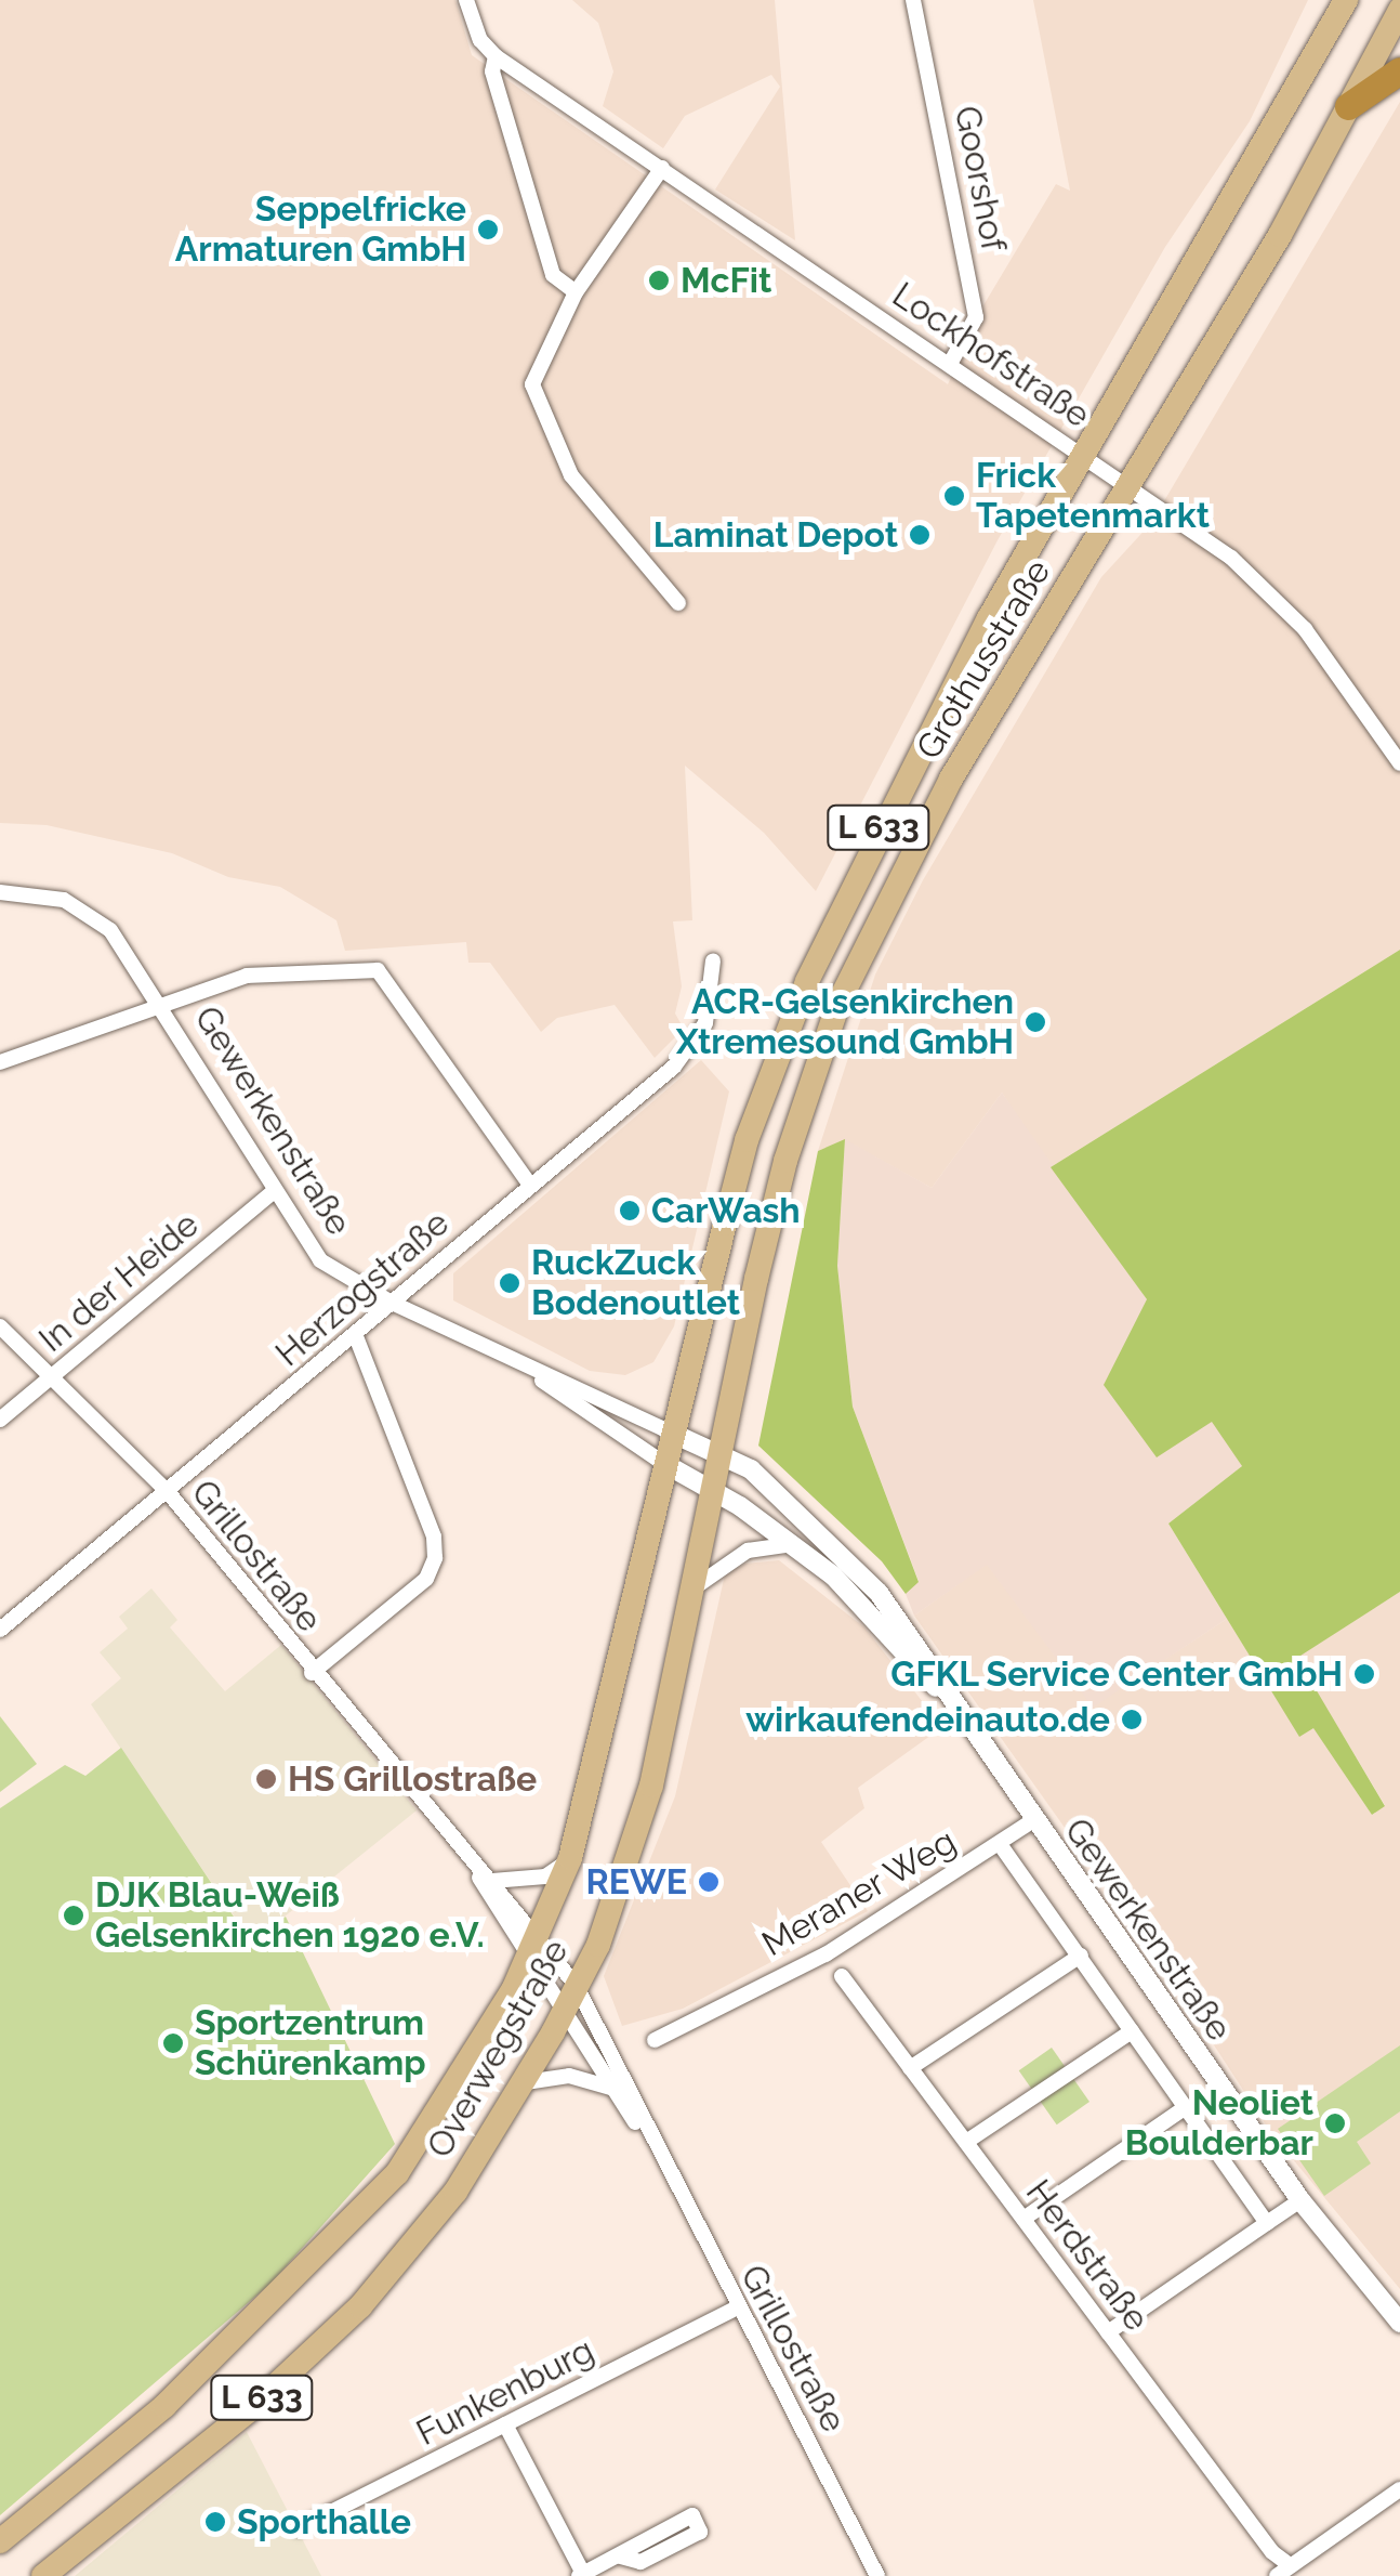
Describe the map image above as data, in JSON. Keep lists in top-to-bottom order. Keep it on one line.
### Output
{"streets":{"main road":["Grothusstraße","L 633","Overwegstraße"],"street":["Goorshof","Lockhofstraße","Gewerkenstraße","In der Heide","Herzogstraße","Grillostraße","Meraner Weg","Herdstraße","Funkenburg"]},"crossings":[["Goorshof","Lockhofstraße"],["Lockhofstraße","Grothusstraße"],["Grothusstraße","Gewerkenstraße"],["Grothusstraße","Overwegstraße"],["Gewerkenstraße","In der Heide"],["Gewerkenstraße","Herzogstraße"],["Gewerkenstraße","Meraner Weg"],["Gewerkenstraße","Overwegstraße"],["In der Heide","Grillostraße"],["Herzogstraße","Grillostraße"],["Grillostraße","Overwegstraße"],["Grillostraße","Funkenburg"]],"places":["Seppelfricke Armaturen GmbH","McFit","Frick Tapetenmarkt","Laminat Depot","ACR-Gelsenkirchen Xtremesound GmbH","CarWash","RuckZuck Bodenoutlet","GFKL Service Center GmbH","wirkaufendeinauto.de","HS Grillostraße","REWE","DJK Blau-Weiß Gelsenkirchen 1920 e.V.","Sportzentrum Schürenkamp","Neoliet Boulderbar","Sporthalle"]}
